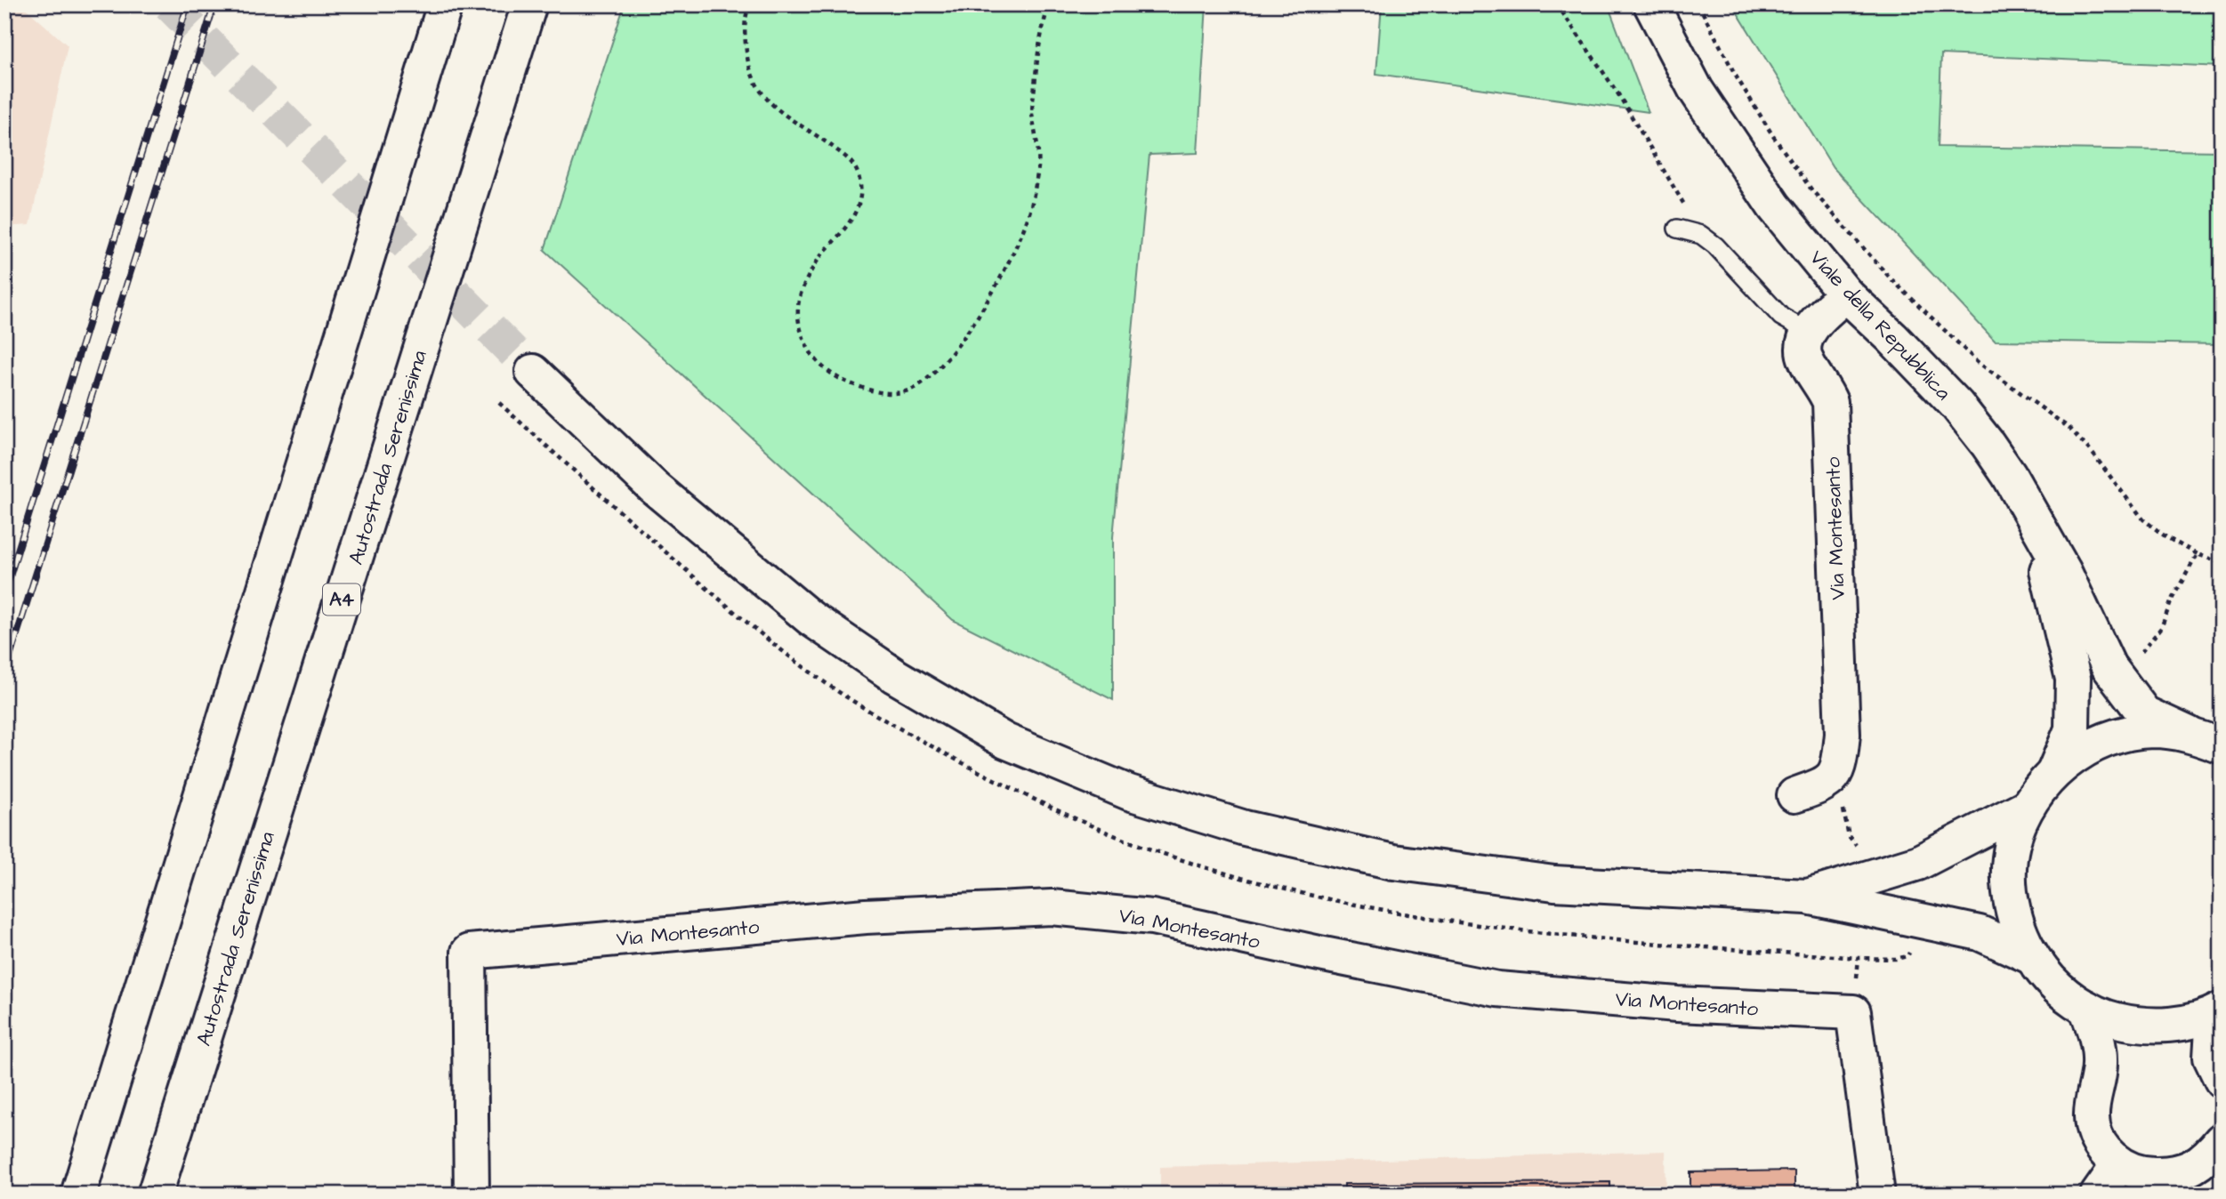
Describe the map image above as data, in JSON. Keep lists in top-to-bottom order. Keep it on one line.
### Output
{"streets":{"main road":["Viale della Repubblica","Autostrada Serenissima","Via Montesanto","A4"]}}
